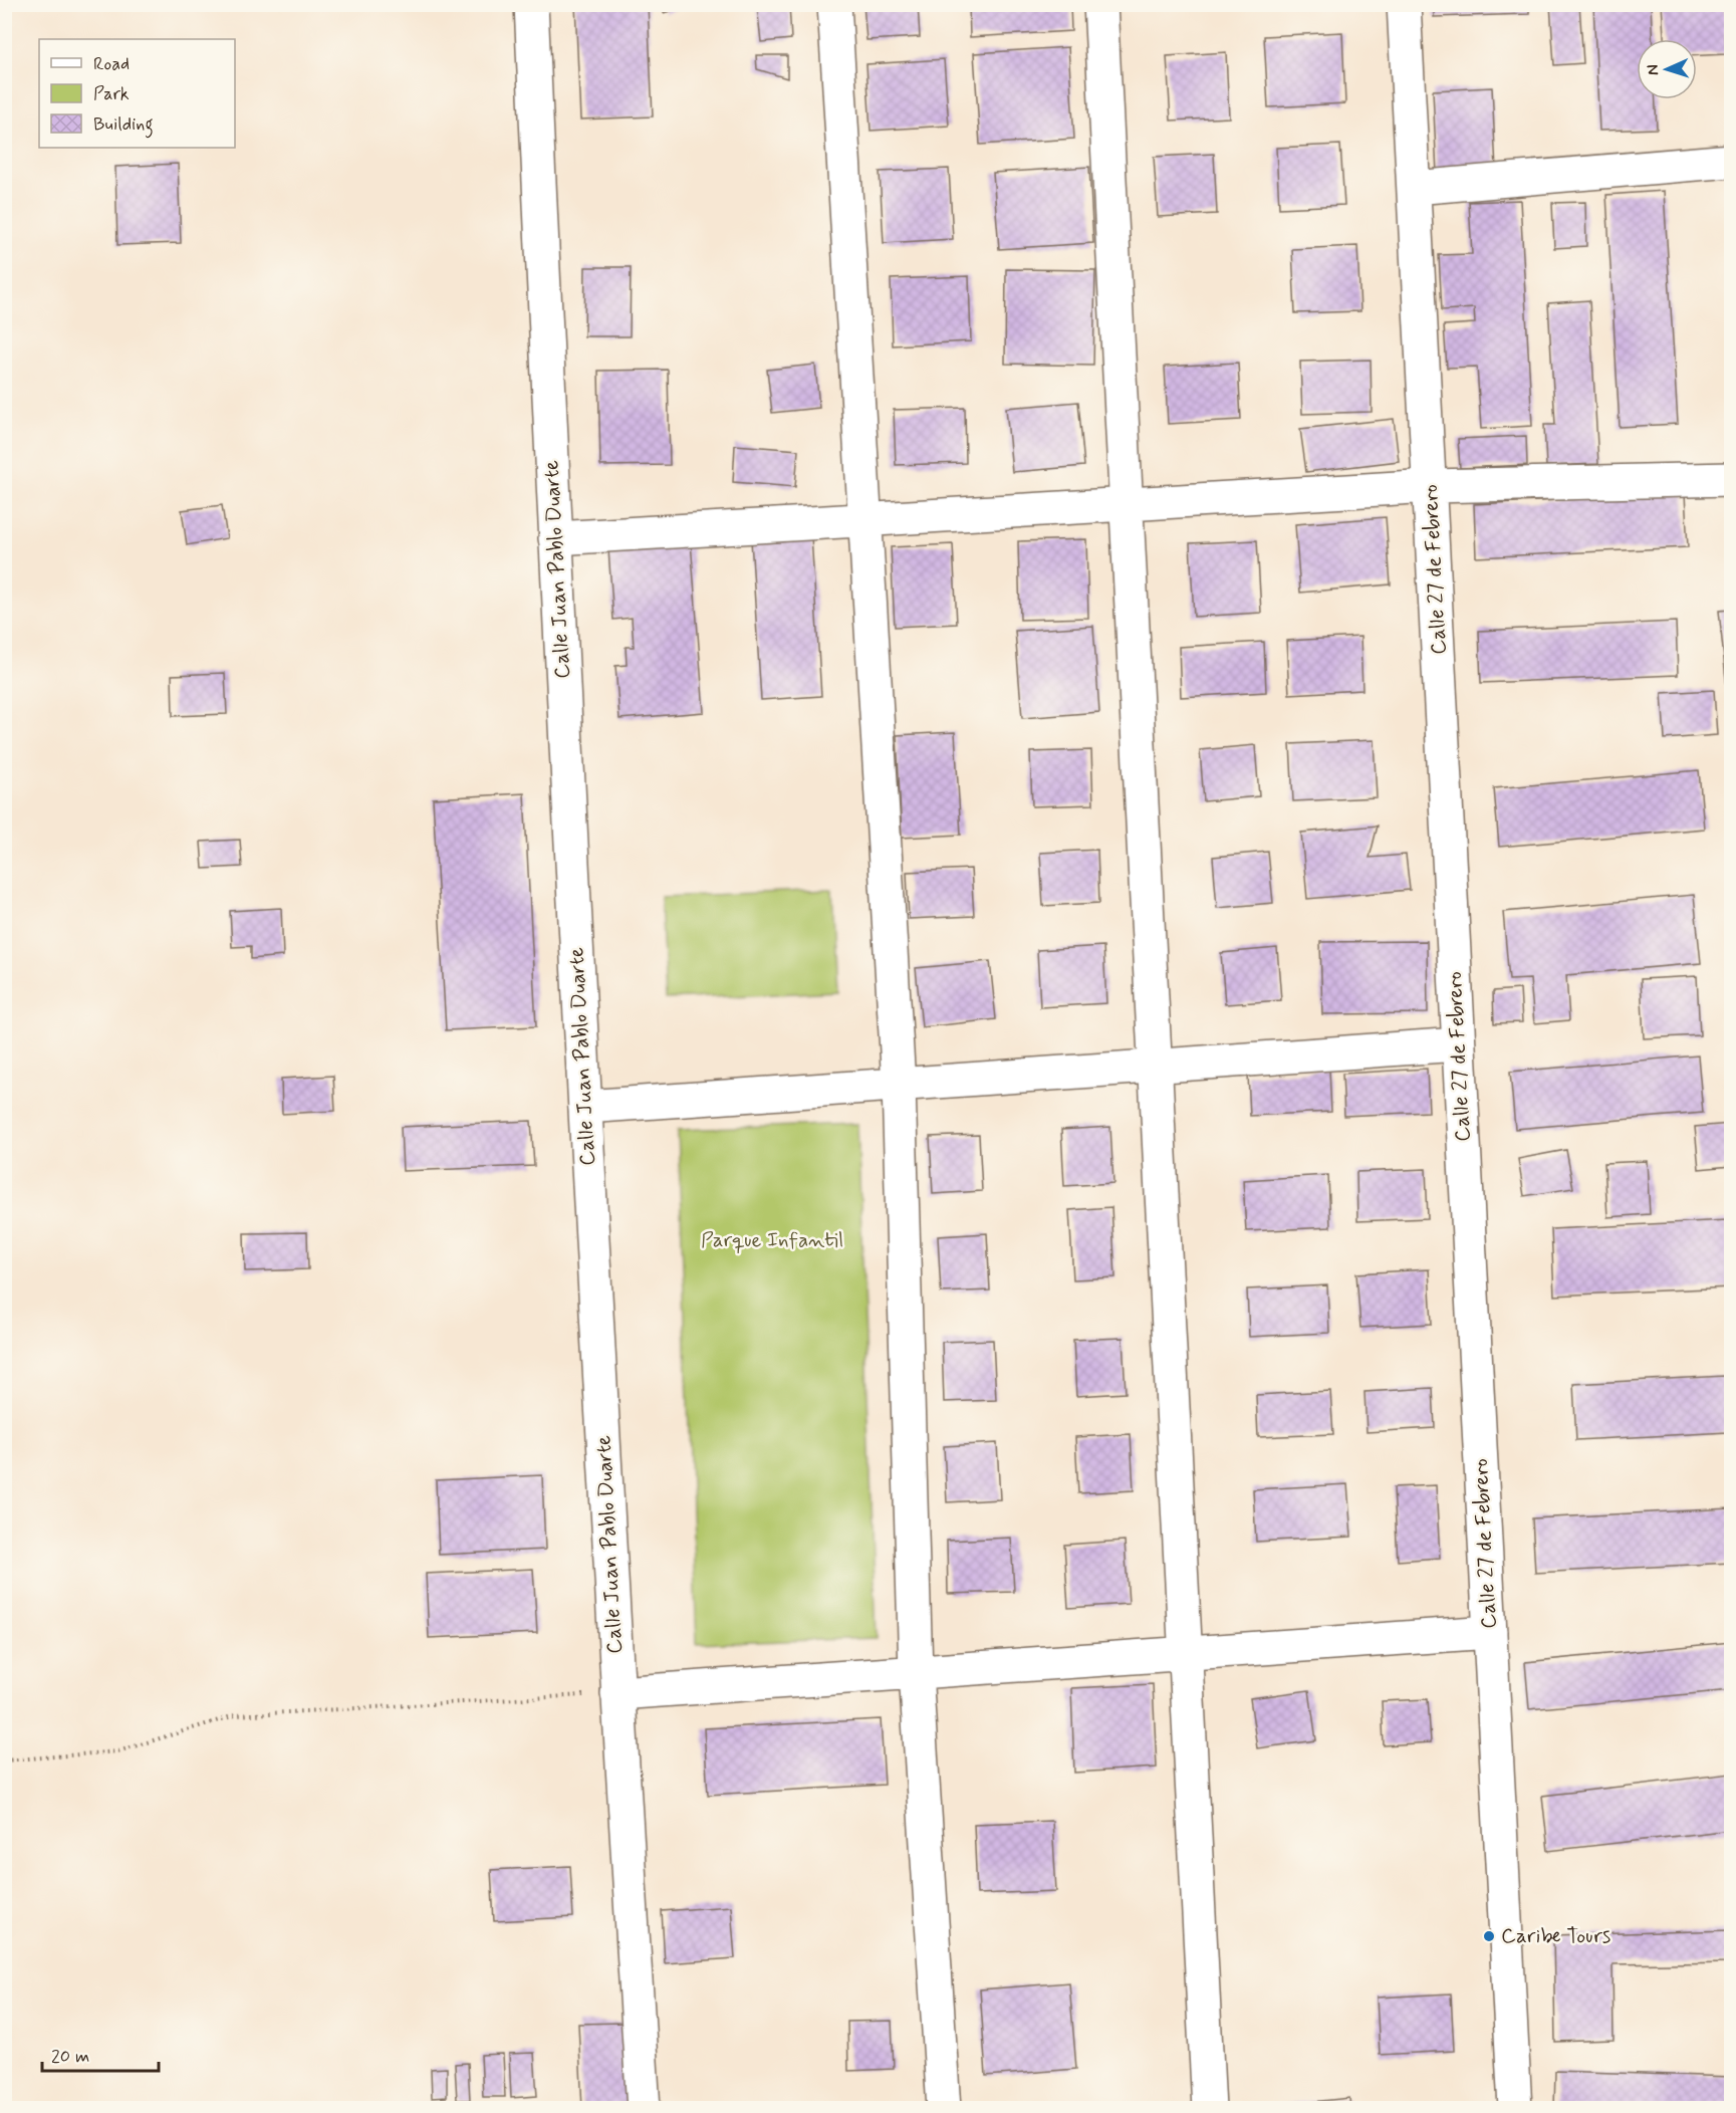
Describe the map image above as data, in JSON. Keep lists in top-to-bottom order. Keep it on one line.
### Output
{"streets":{"street":["Calle Juan Pablo Duarte","Calle 27 de Febrero"]},"parks":["Parque Infantil"],"places":["Caribe Tours"],"legend":["Road","Park","Building"],"scale_bar":"20 m","north":"left"}
